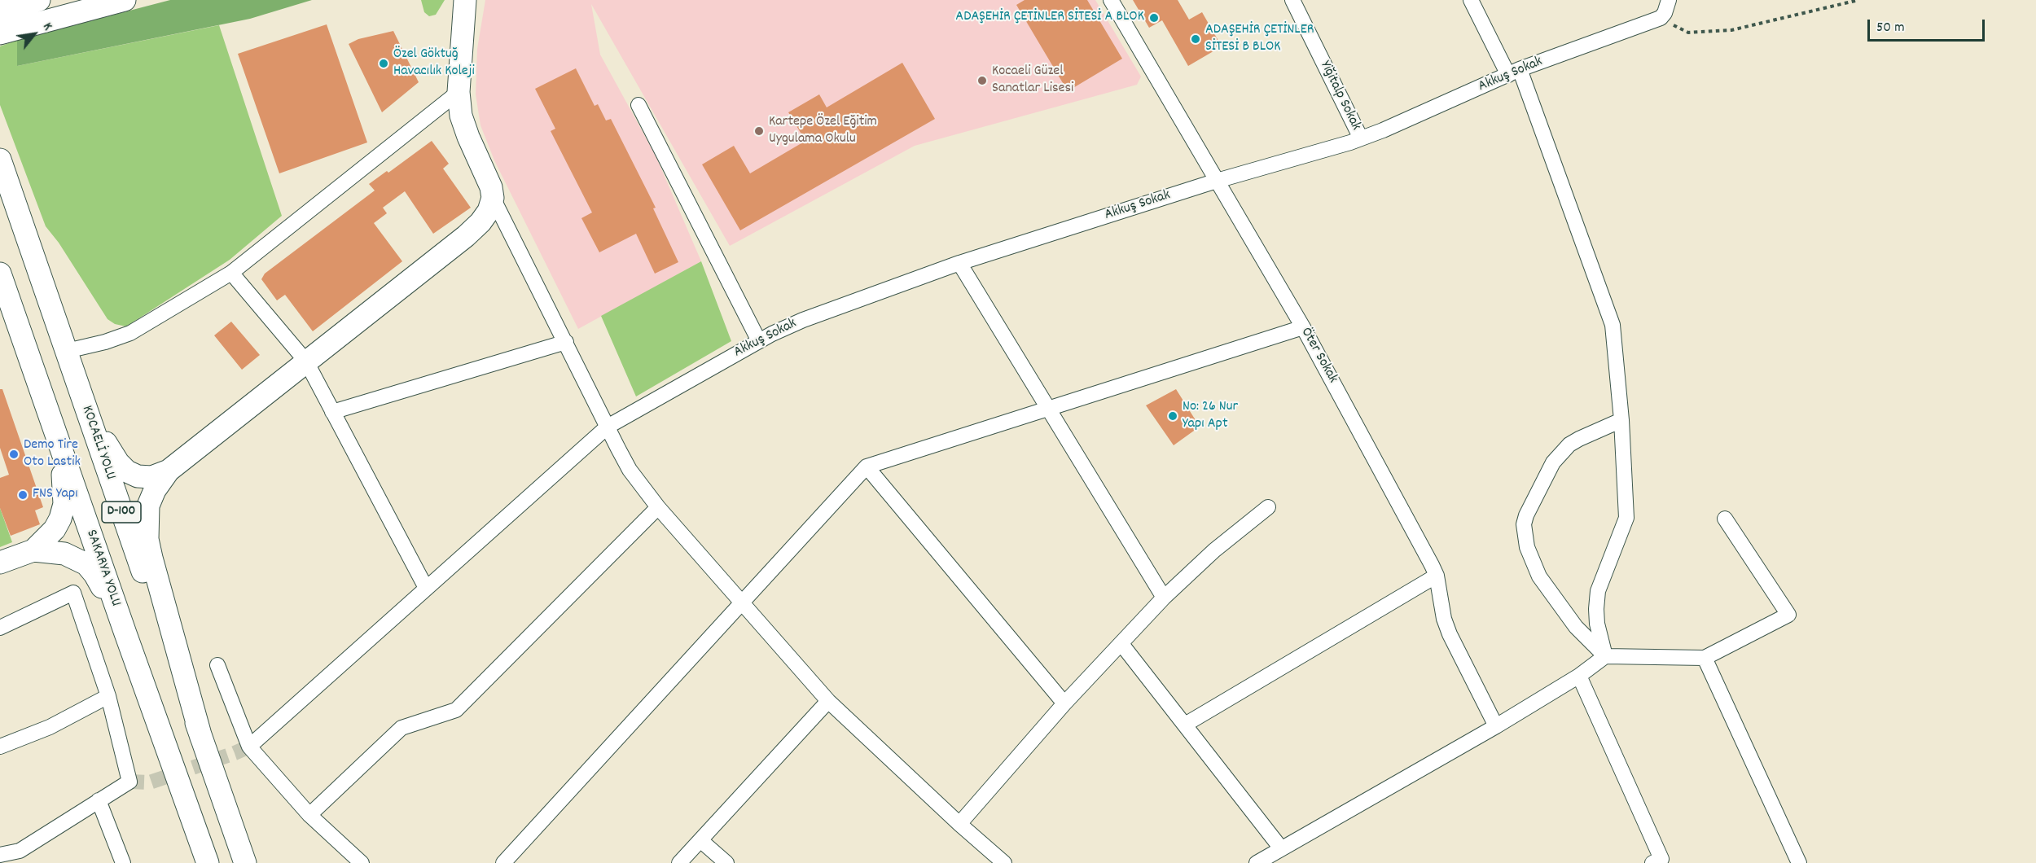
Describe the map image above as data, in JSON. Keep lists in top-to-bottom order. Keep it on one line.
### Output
{"streets":{"highway":["KOCAELİ YOLU","D-100","SAKARYA YOLU"],"street":["Akkuş Sokak","Yiğitalp Sokak","Öter Sokak"]},"crossings":[["Akkuş Sokak","Yiğitalp Sokak"],["Akkuş Sokak","Öter Sokak"]],"places":["ADAŞEHİR ÇETİNLER SİTESİ A BLOK","ADAŞEHİR ÇETİNLER SİTESİ B BLOK","Özel Göktuğ Havacılık Koleji","Kocaeli Güzel Sanatlar Lisesi","Kartepe Özel Eğitim Uygulama Okulu","No: 26 Nur Yapı Apt","Demo Tire Oto Lastik","FNS Yapı"],"scale_bar":"50 m","north":"top right"}
